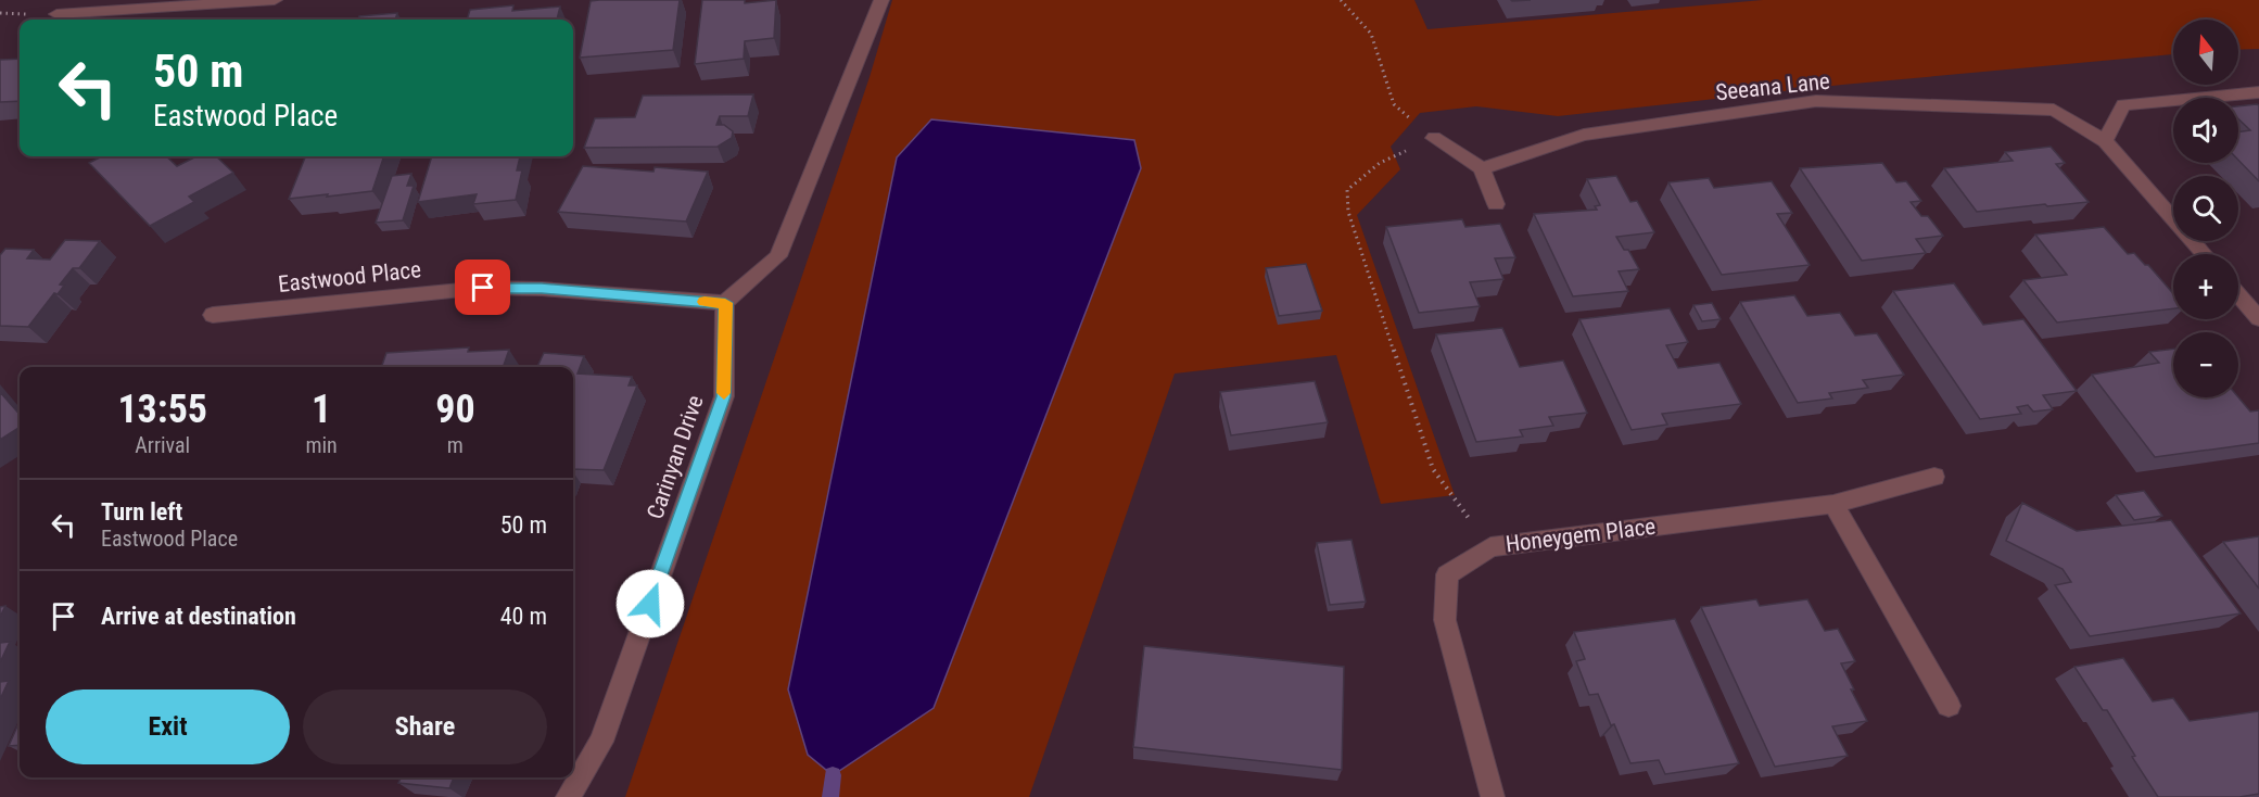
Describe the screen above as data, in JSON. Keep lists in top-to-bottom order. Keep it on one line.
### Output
{"streets":{"street":["Seeana Lane","Eastwood Place","Carinyan Drive","Honeygem Place"]},"crossings":[["Eastwood Place","Carinyan Drive"]],"north":"top","page":{"map_buttons":["+","−"],"turn":["50 m","Eastwood Place"],"eta":["13:55","Arrival","1","min","90","m"],"list":[{"name":"Turn left","note":"Eastwood Place","value":"50 m"},{"name":"Arrive at destination","value":"40 m"}],"buttons":["Exit","Share"]}}
